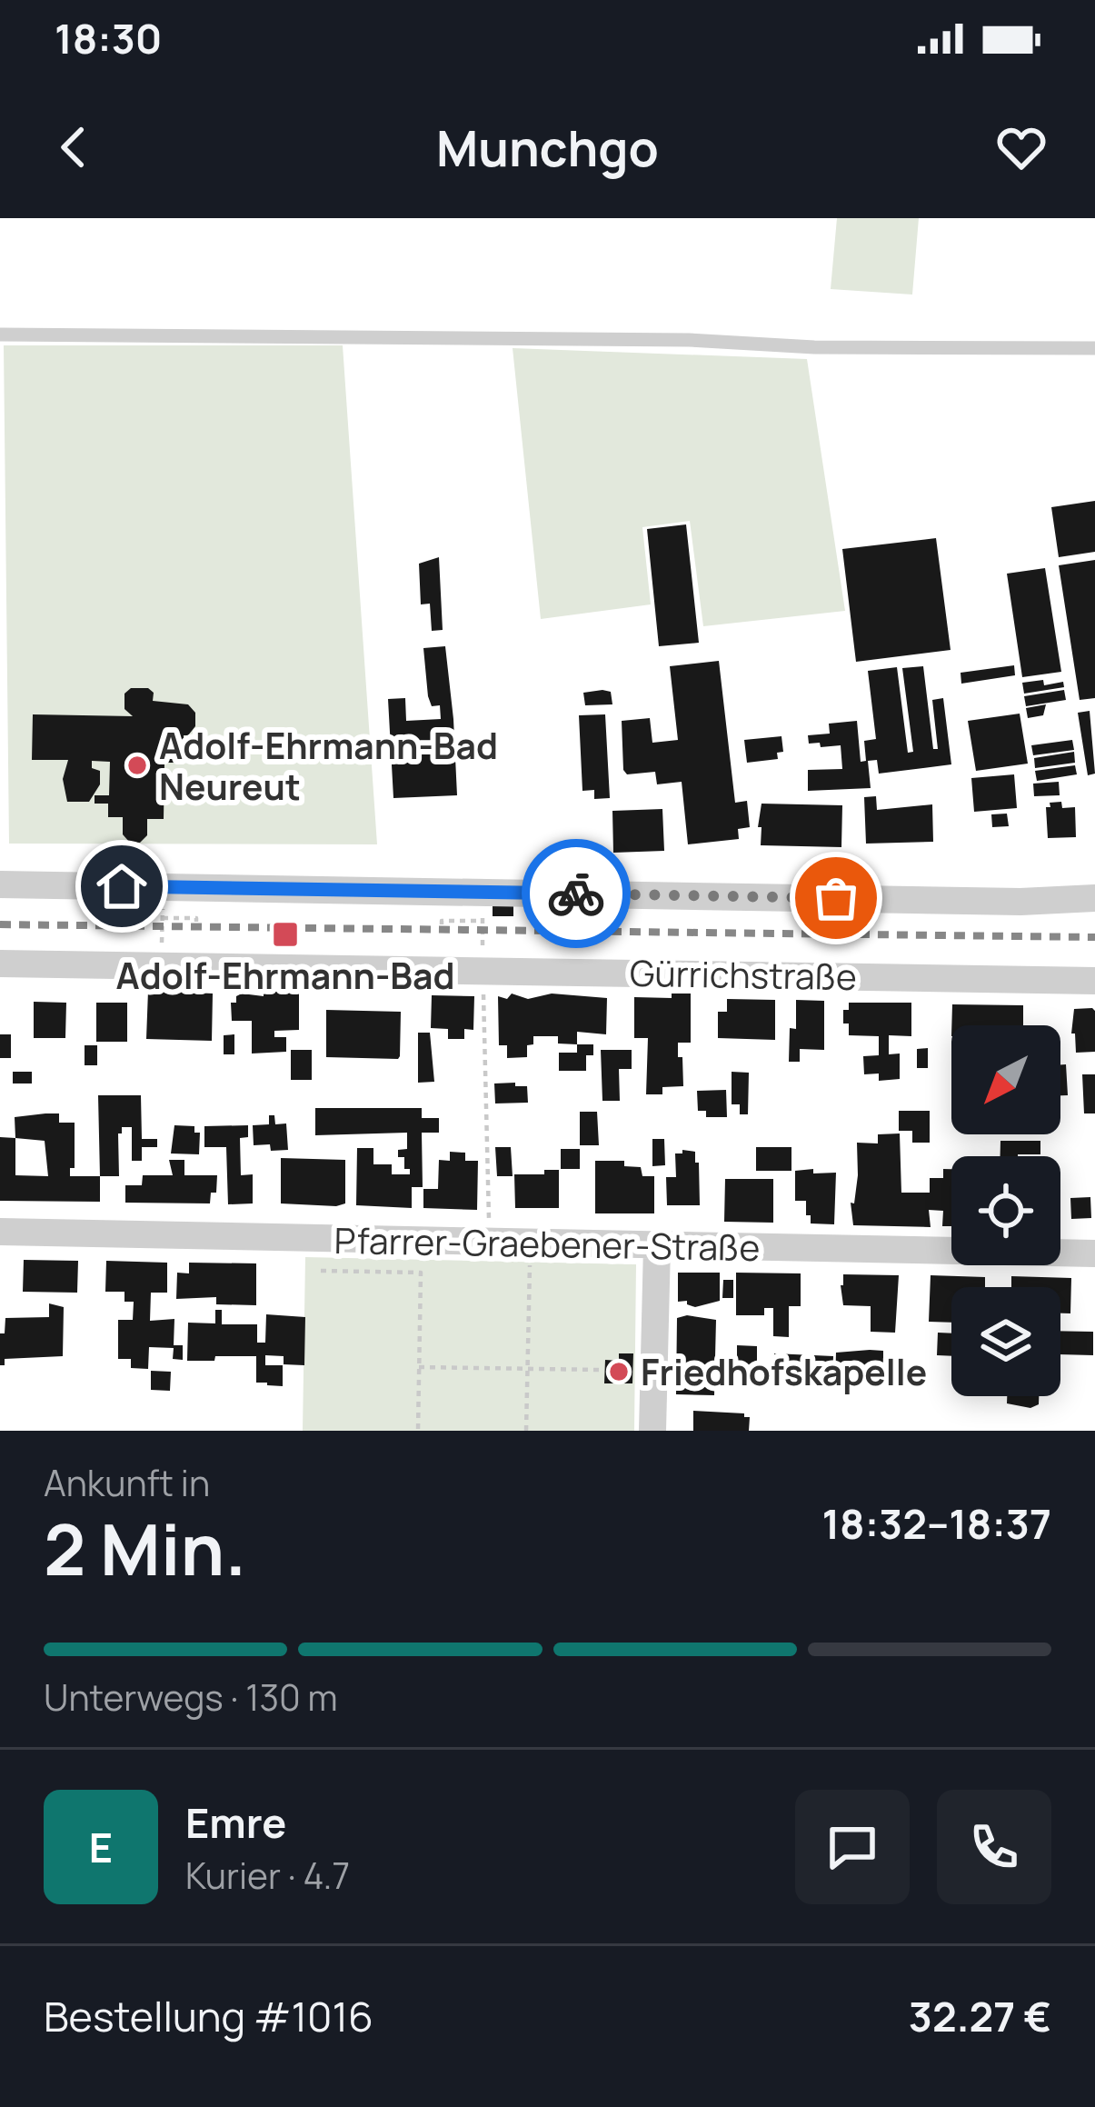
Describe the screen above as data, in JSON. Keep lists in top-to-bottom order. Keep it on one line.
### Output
{"streets":{"street":["Gürrichstraße","Pfarrer-Graebener-Straße"]},"places":{"other":["Adolf-Ehrmann-Bad Neureut","Friedhofskapelle"],"transit":["Adolf-Ehrmann-Bad"]},"north":"bottom left","page":{"status":"18:30","header":"Munchgo","heading":["2 Min.","Ankunft in","18:32–18:37"],"panel":["Emre","Kurier · 4.7","Bestellung #1016","32.27 €"],"bar":"Unterwegs · 130 m","round":"E"}}
